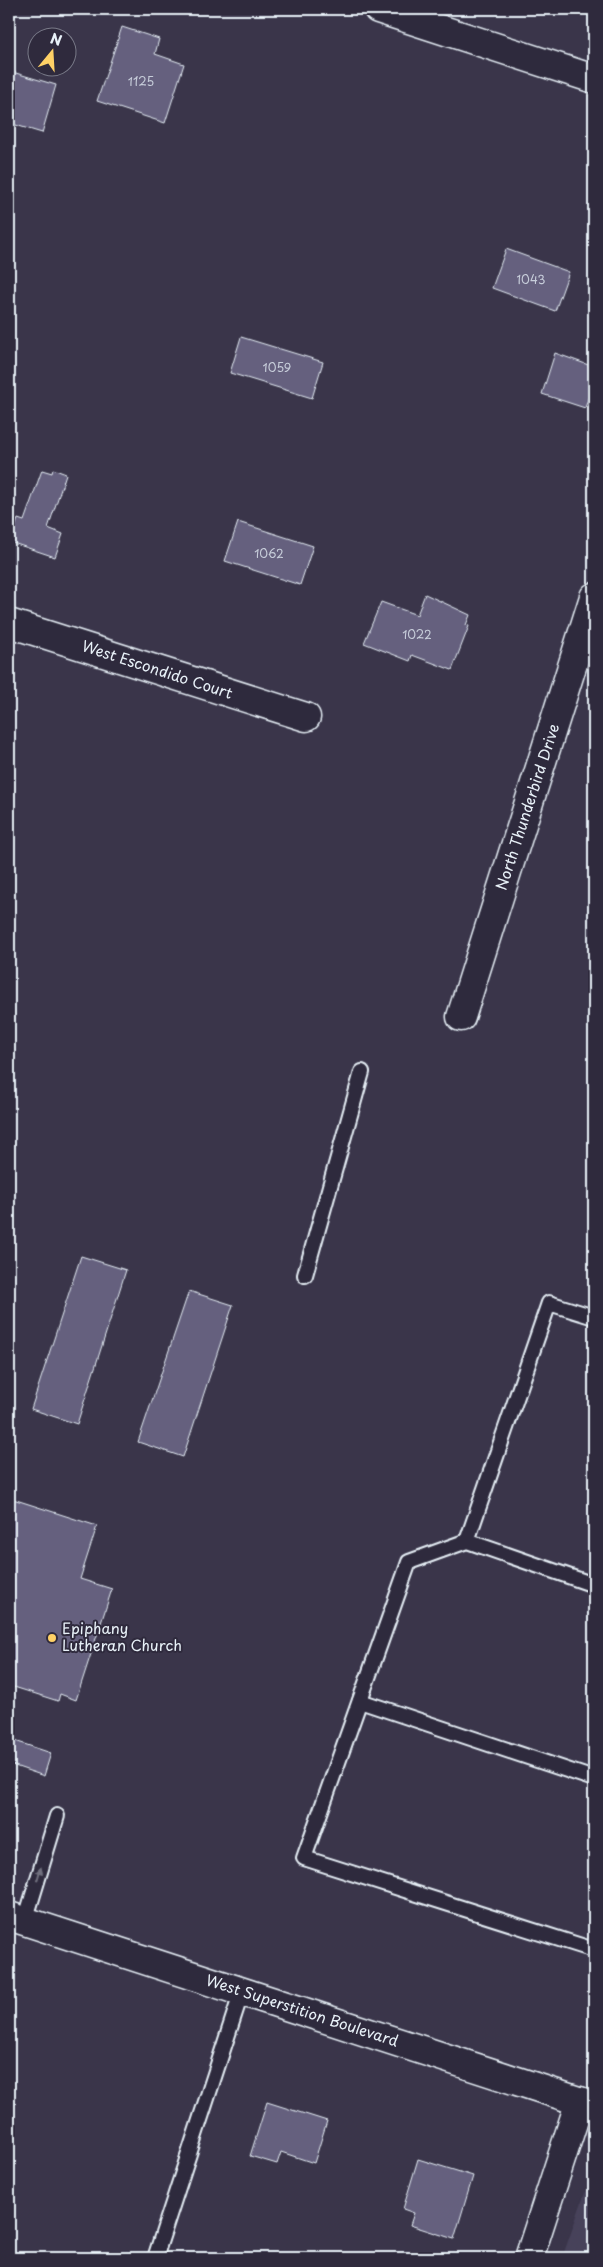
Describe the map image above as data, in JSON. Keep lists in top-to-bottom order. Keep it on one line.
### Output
{"streets":{"street":["West Escondido Court","North Thunderbird Drive","West Superstition Boulevard"]},"places":["Epiphany Lutheran Church"],"house_numbers":["1125","1043","1059","1062","1022"],"north":"top"}
